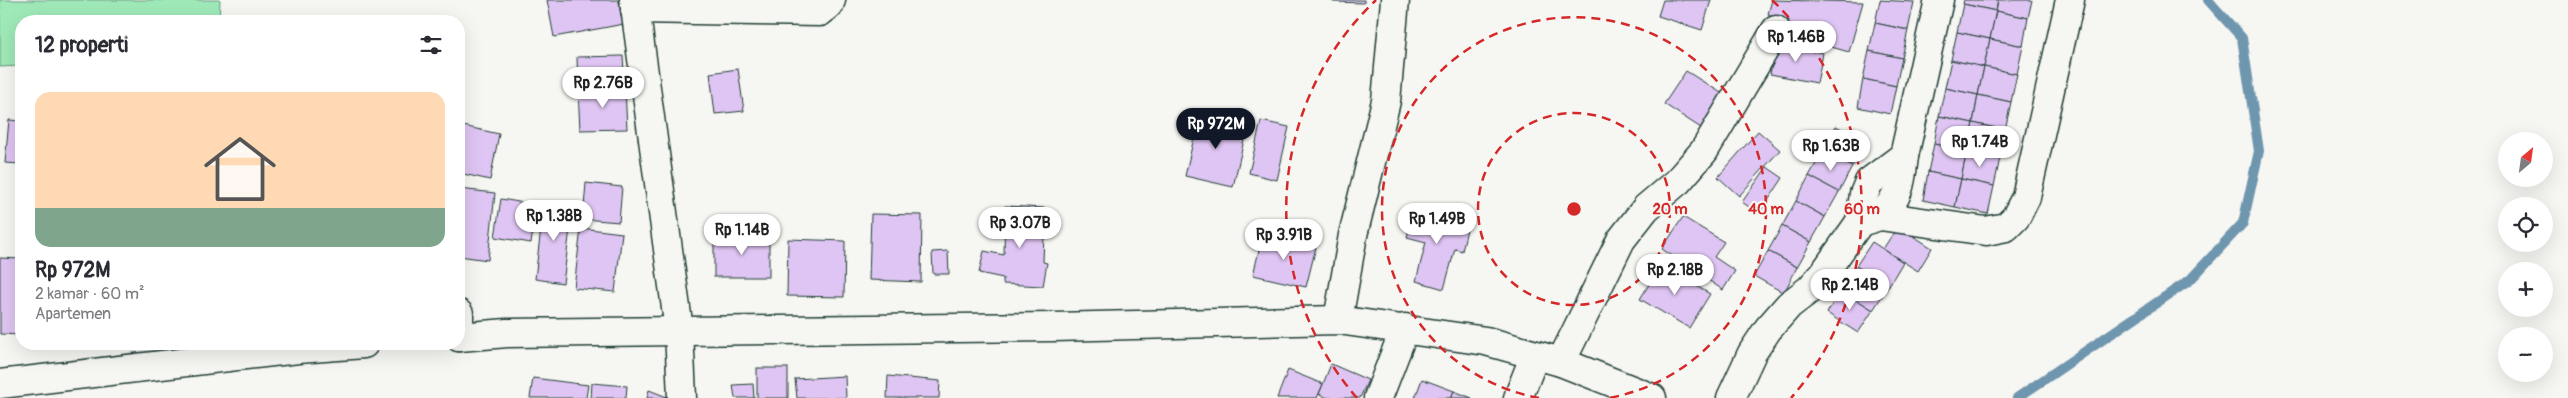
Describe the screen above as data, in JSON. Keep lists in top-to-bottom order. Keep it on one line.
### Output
{"north":"top right","page":{"heading":"12 properti","price":["Rp 1.46B","Rp 2.76B","Rp 972M","Rp 1.74B","Rp 1.63B","Rp 1.38B","Rp 1.49B","Rp 3.07B","Rp 1.14B","Rp 3.91B","Rp 2.18B","Rp 2.14B"],"list":[{"name":"Rp 972M","note":"2 kamar · 60 m² · Apartemen"}],"map_buttons":["+","−"]},"rings":["20 m","40 m","60 m"]}
